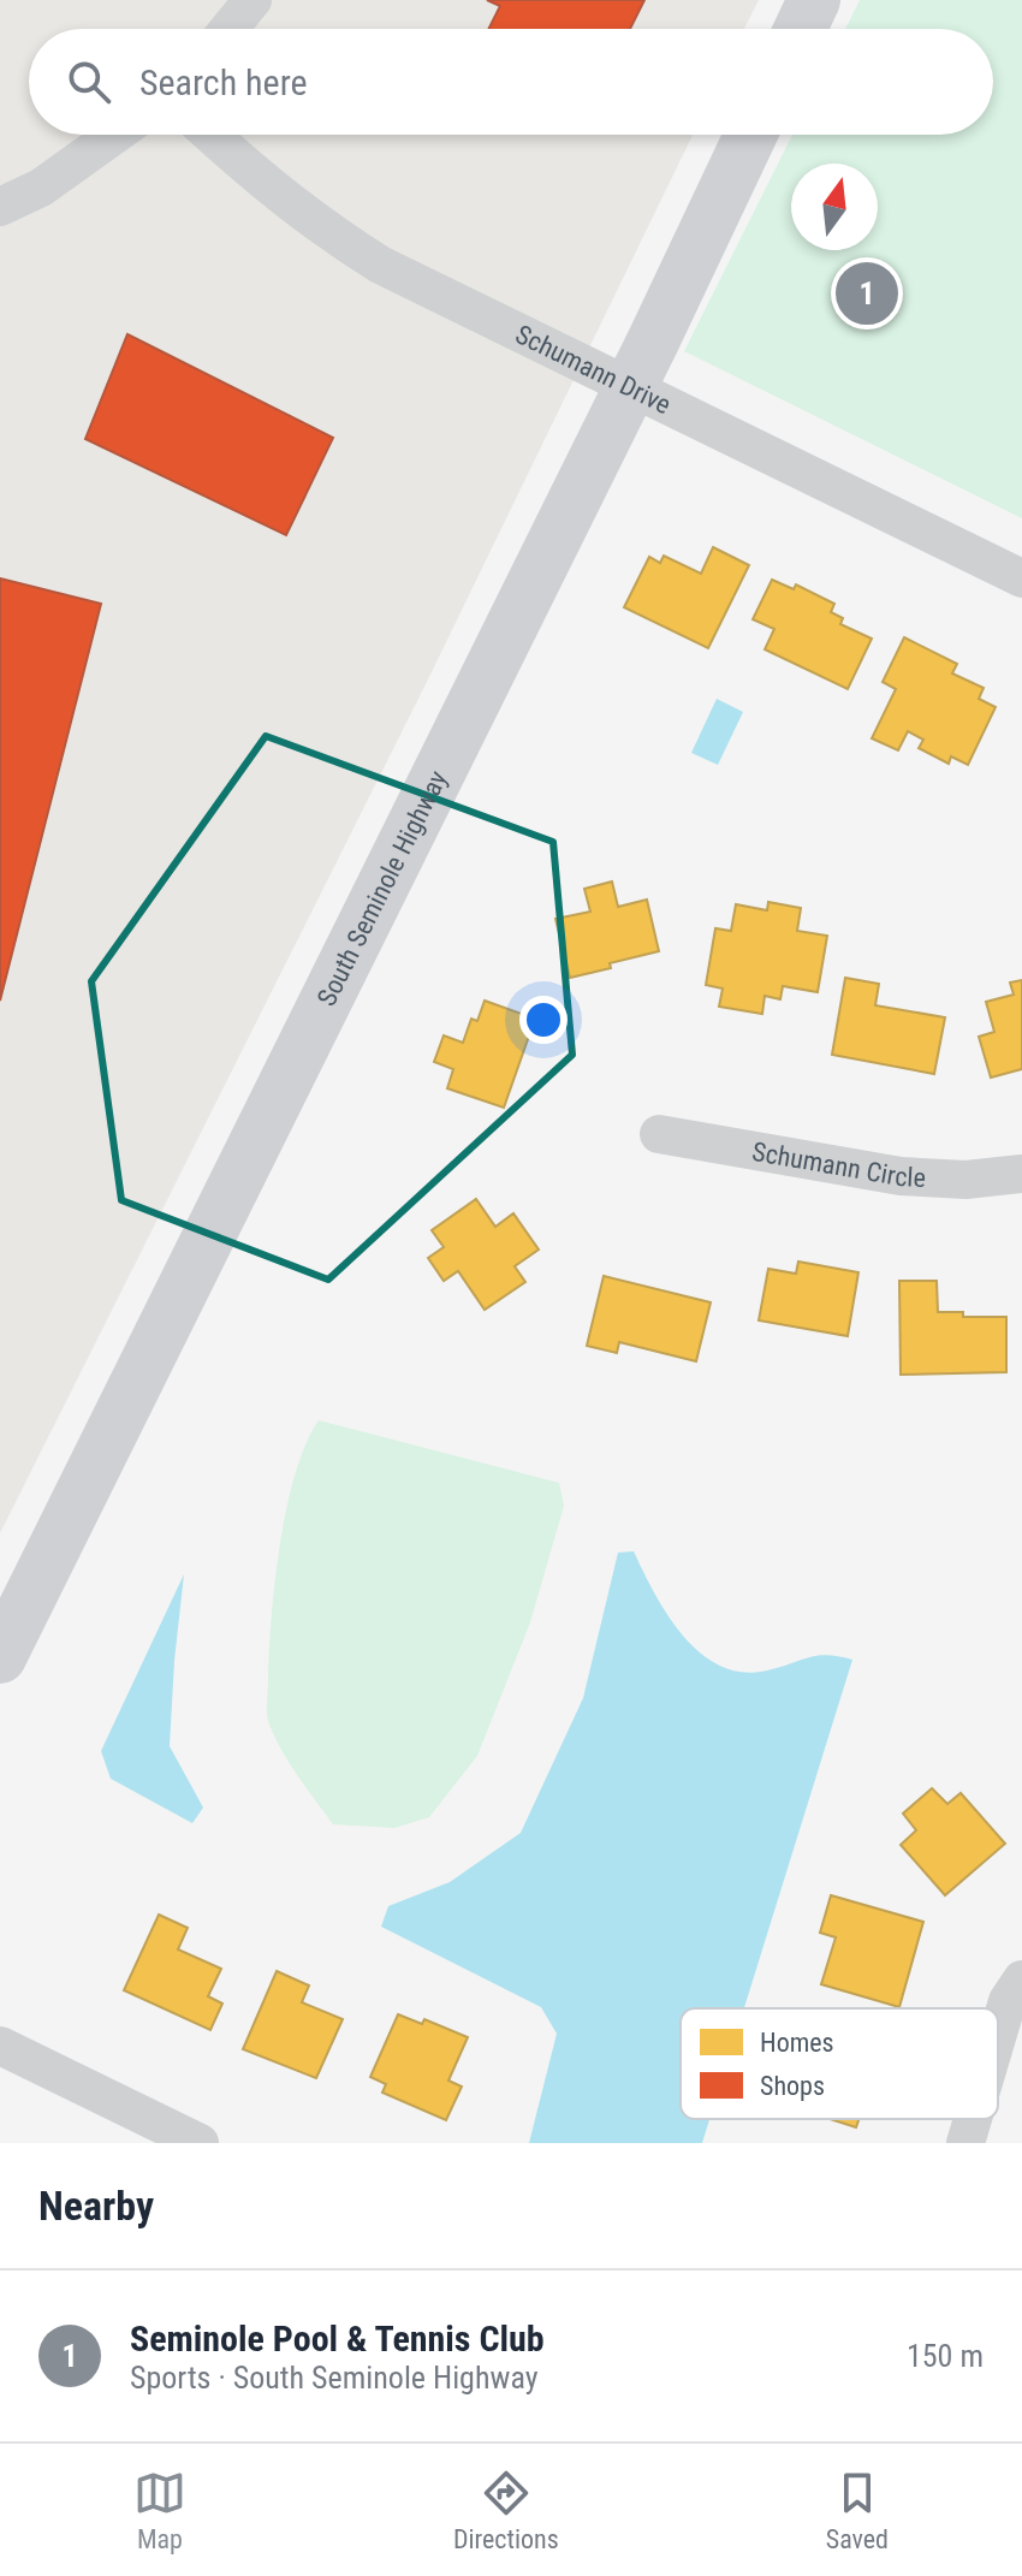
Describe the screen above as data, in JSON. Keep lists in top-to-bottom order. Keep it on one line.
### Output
{"streets":{"street":["Schumann Drive","South Seminole Highway","Schumann Circle"]},"crossings":[["Schumann Drive","South Seminole Highway"]],"legend":["Homes","Shops"],"north":"top","page":{"search":"Search here","pins":"1","heading":"Nearby","list":[{"mark":"1","name":"Seminole Pool & Tennis Club","note":"Sports · South Seminole Highway","value":"150 m"}],"nav":["Map","Directions","Saved"]}}
